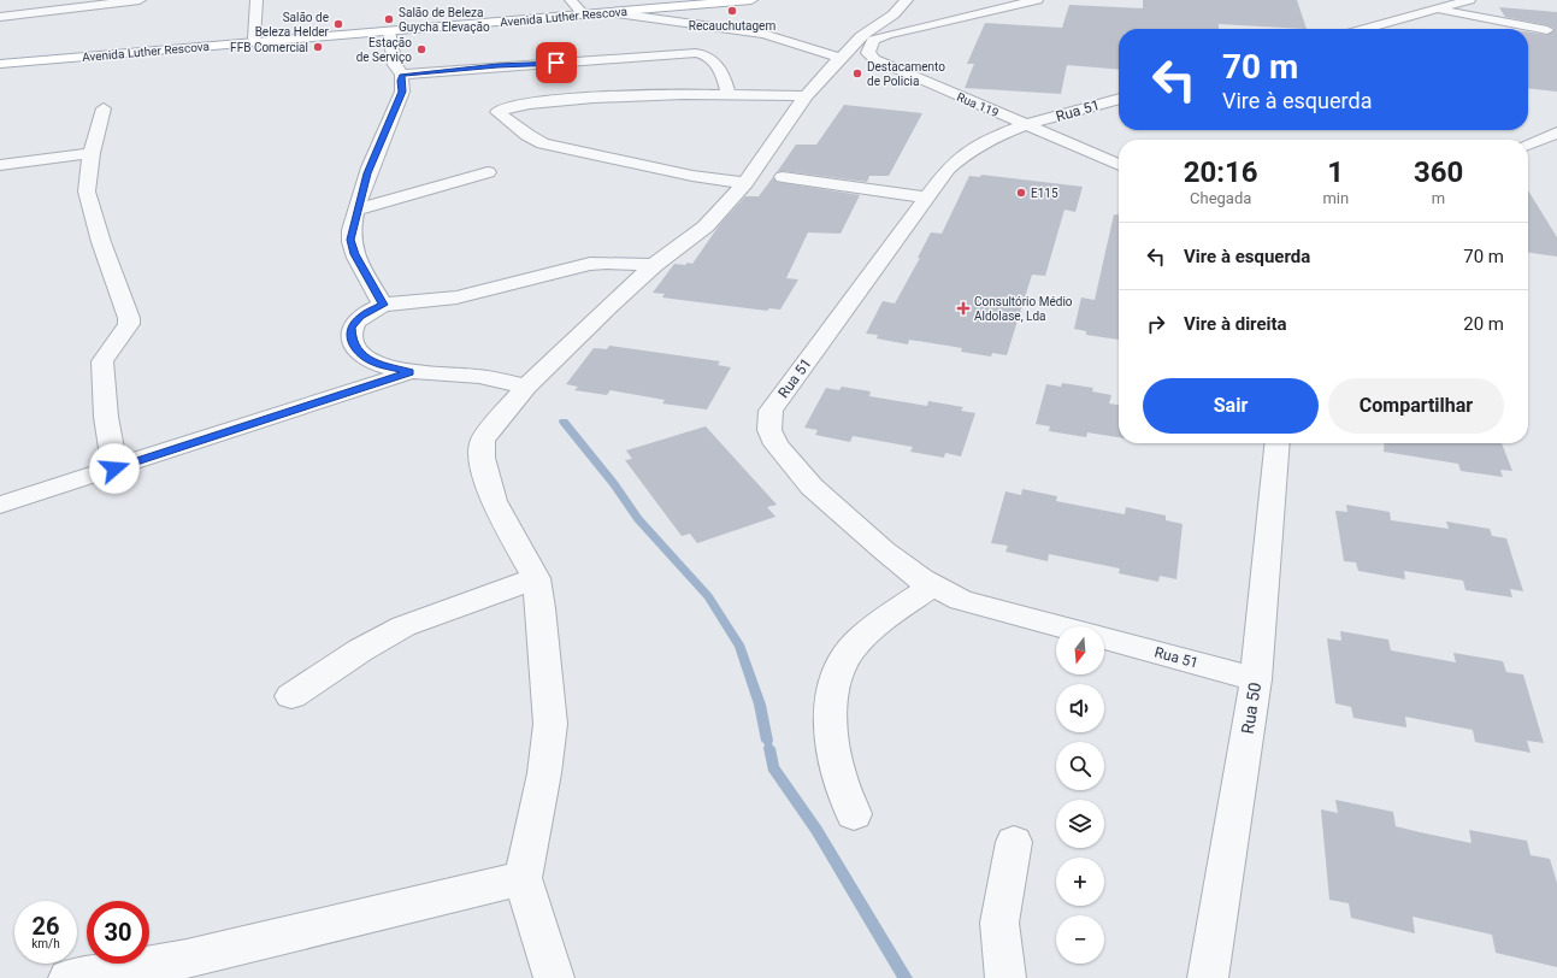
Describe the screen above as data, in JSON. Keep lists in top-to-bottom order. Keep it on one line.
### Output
{"streets":{"main road":["Avenida Luther Rescova"],"street":["Rua 119","Rua 51","Rua 50"]},"crossings":[["Rua 119","Rua 51"],["Rua 51","Rua 50"]],"places":{"other":["Recauchutagem","Salão de Beleza Guycha Elevação","Salão de Beleza Helder","FFB Comercial","Estação de Serviço","Destacamento de Policia","E115"],"health":["Consultório Médio Aldolase, Lda"]},"north":"bottom","page":{"turn":["70 m","Vire à esquerda"],"eta":["20:16","Chegada","1","min","360","m"],"list":[{"name":"Vire à esquerda","value":"70 m"},{"name":"Vire à direita","value":"20 m"}],"buttons":["Sair","Compartilhar"],"map_buttons":["+","−"],"speed":"26 km/h","limit":"30"}}
